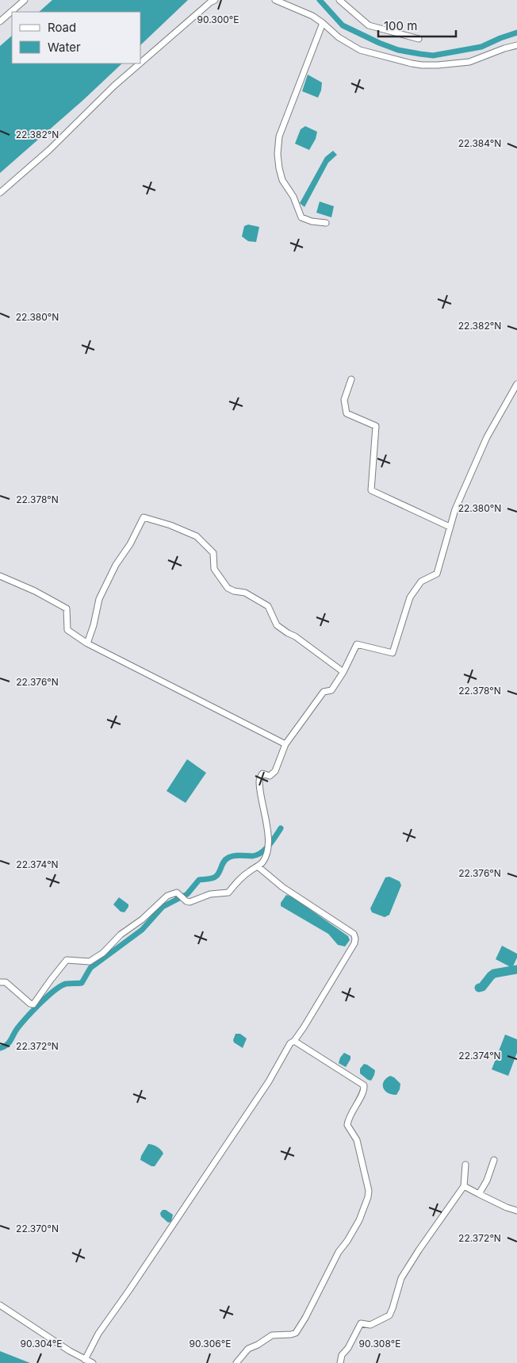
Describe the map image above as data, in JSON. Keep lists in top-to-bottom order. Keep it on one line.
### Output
{"legend":["Road","Water"],"scale_bar":"100 m","coordinates":["90.300°E","22.382°N","22.384°N","22.380°N","22.378°N","22.376°N","22.374°N","22.372°N","22.370°N","90.304°E","90.306°E","90.308°E"]}
